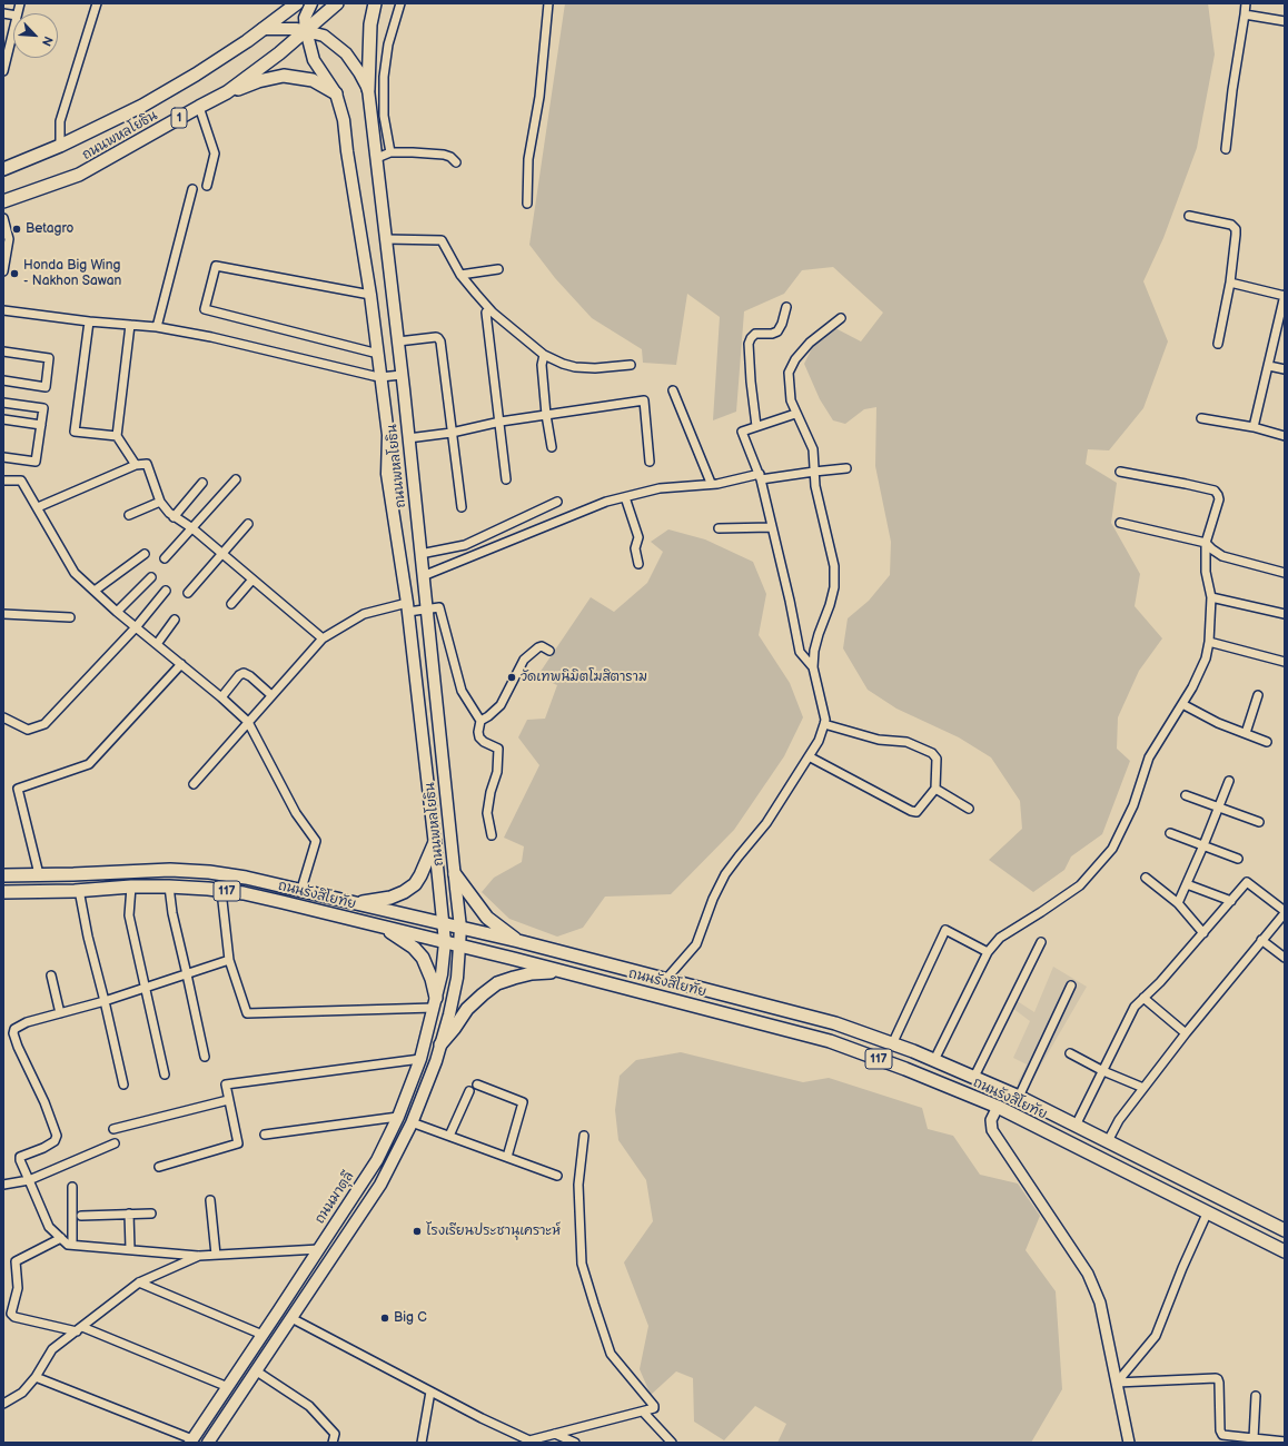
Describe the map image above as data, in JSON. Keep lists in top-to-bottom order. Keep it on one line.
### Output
{"streets":{"main road":["1","ถนนพหลโยธิน","117","ถนนรังสิโยทัย","ถนนมาตุลี"]},"crossings":[["ถนนพหลโยธิน","ถนนรังสิโยทัย"],["ถนนพหลโยธิน","ถนนมาตุลี"],["ถนนรังสิโยทัย","ถนนมาตุลี"]],"places":["Betagro","Honda Big Wing - Nakhon Sawan","วัดเทพนิมิตโฆสิตาราม","โรงเรียนประชานุเคราะห์","Big C"],"north":"bottom right"}
